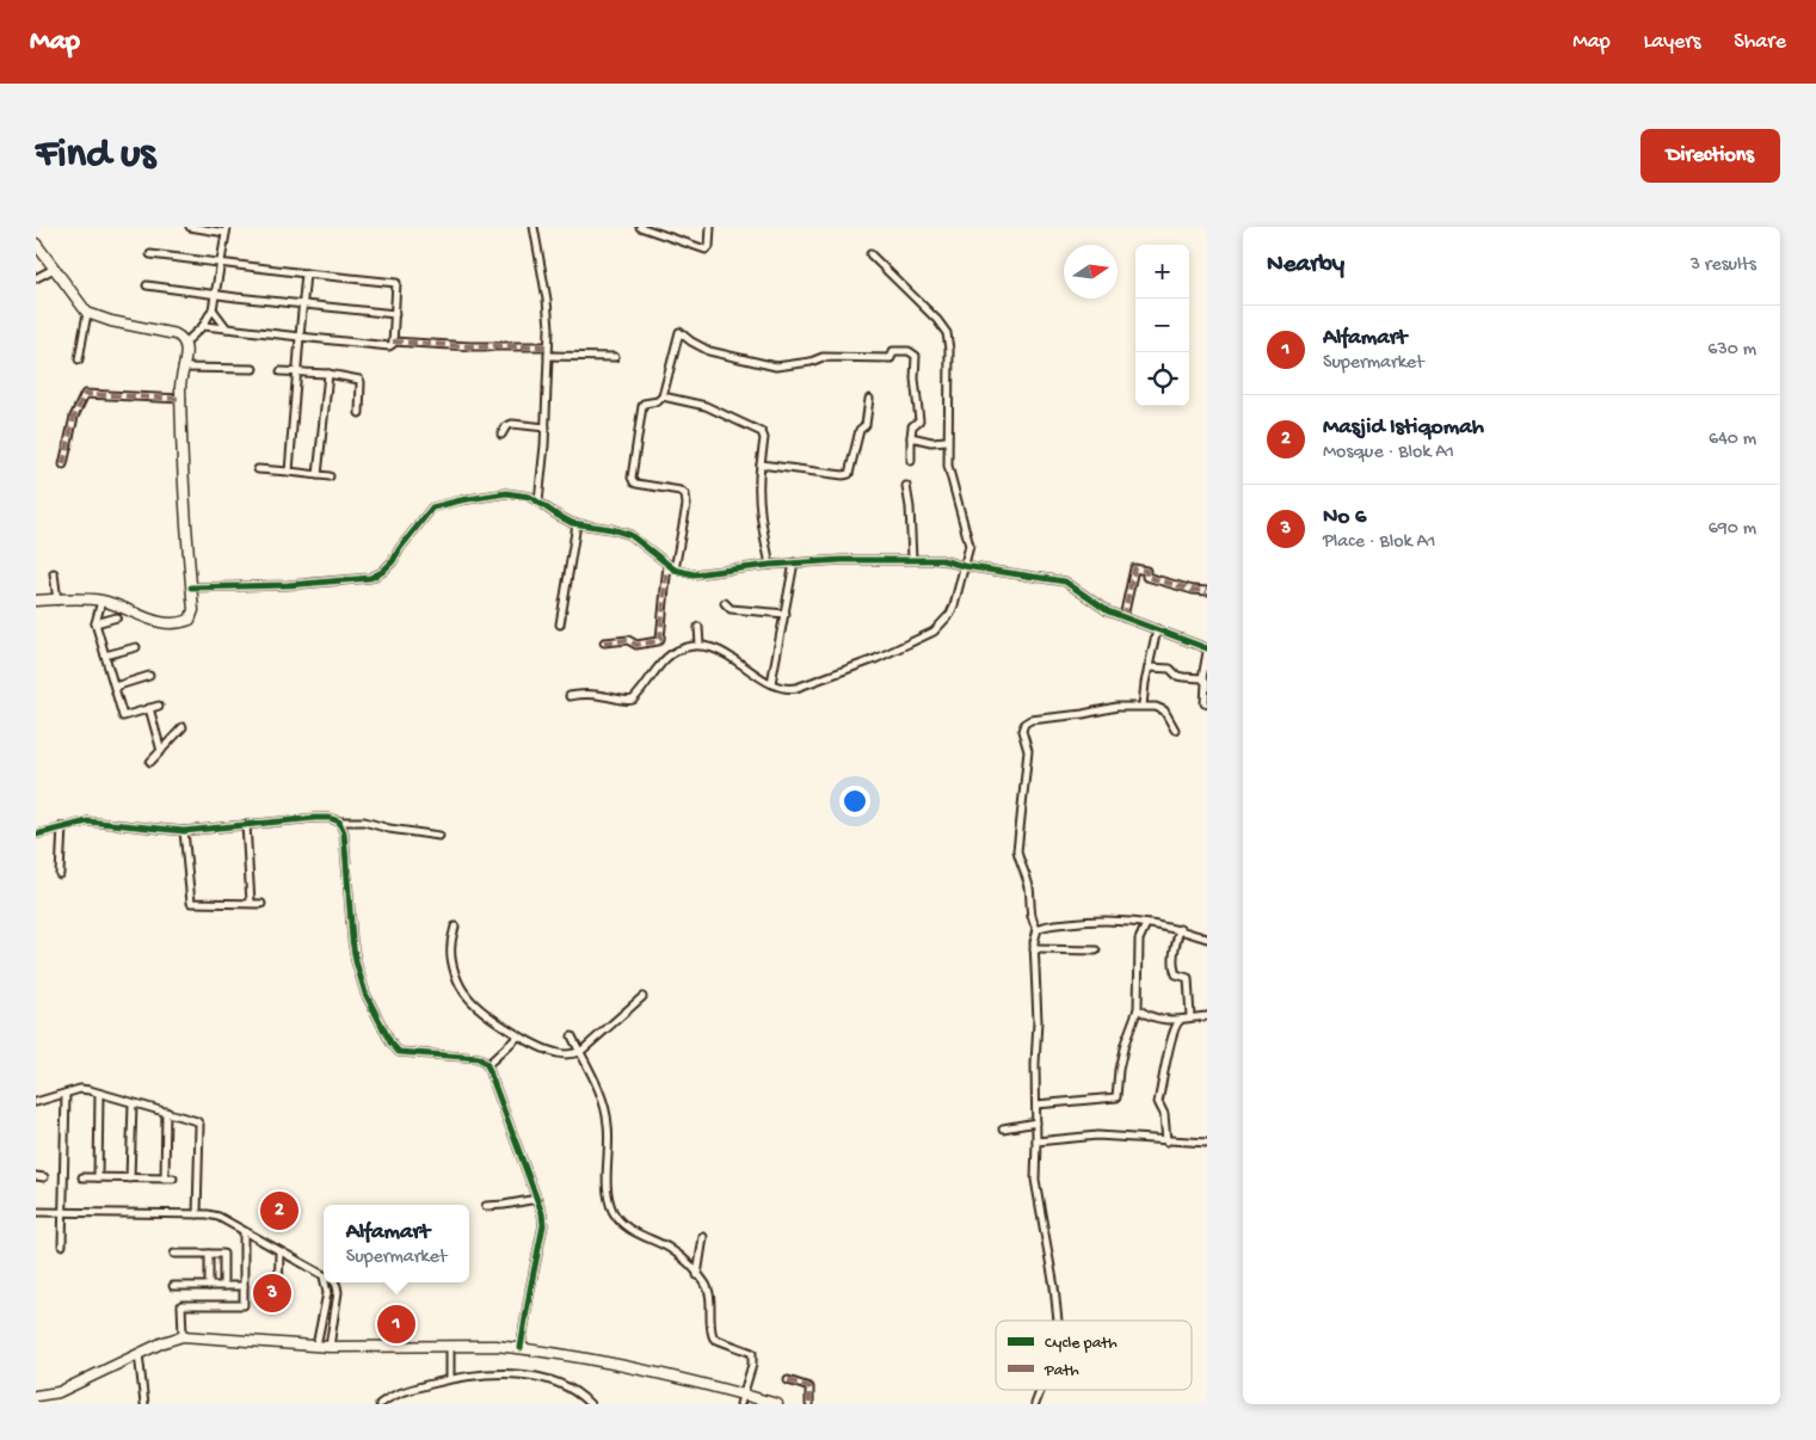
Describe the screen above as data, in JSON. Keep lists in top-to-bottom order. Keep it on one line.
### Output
{"legend":["Cycle path","Path"],"north":"right","page":{"header":"Map","nav":["Map","Layers","Share"],"buttons":"Directions","title":"Find us","heading":["Nearby","3 results"],"map_buttons":["+","−"],"list":[{"mark":"1","name":"Alfamart","note":"Supermarket","value":"630 m"},{"mark":"2","name":"Masjid Istiqomah","note":"Mosque · Blok A1","value":"640 m"},{"mark":"3","name":"No 6","note":"Place · Blok A1","value":"690 m"}],"pins":["2","3","1"],"popup":["Alfamart","Supermarket"]}}
